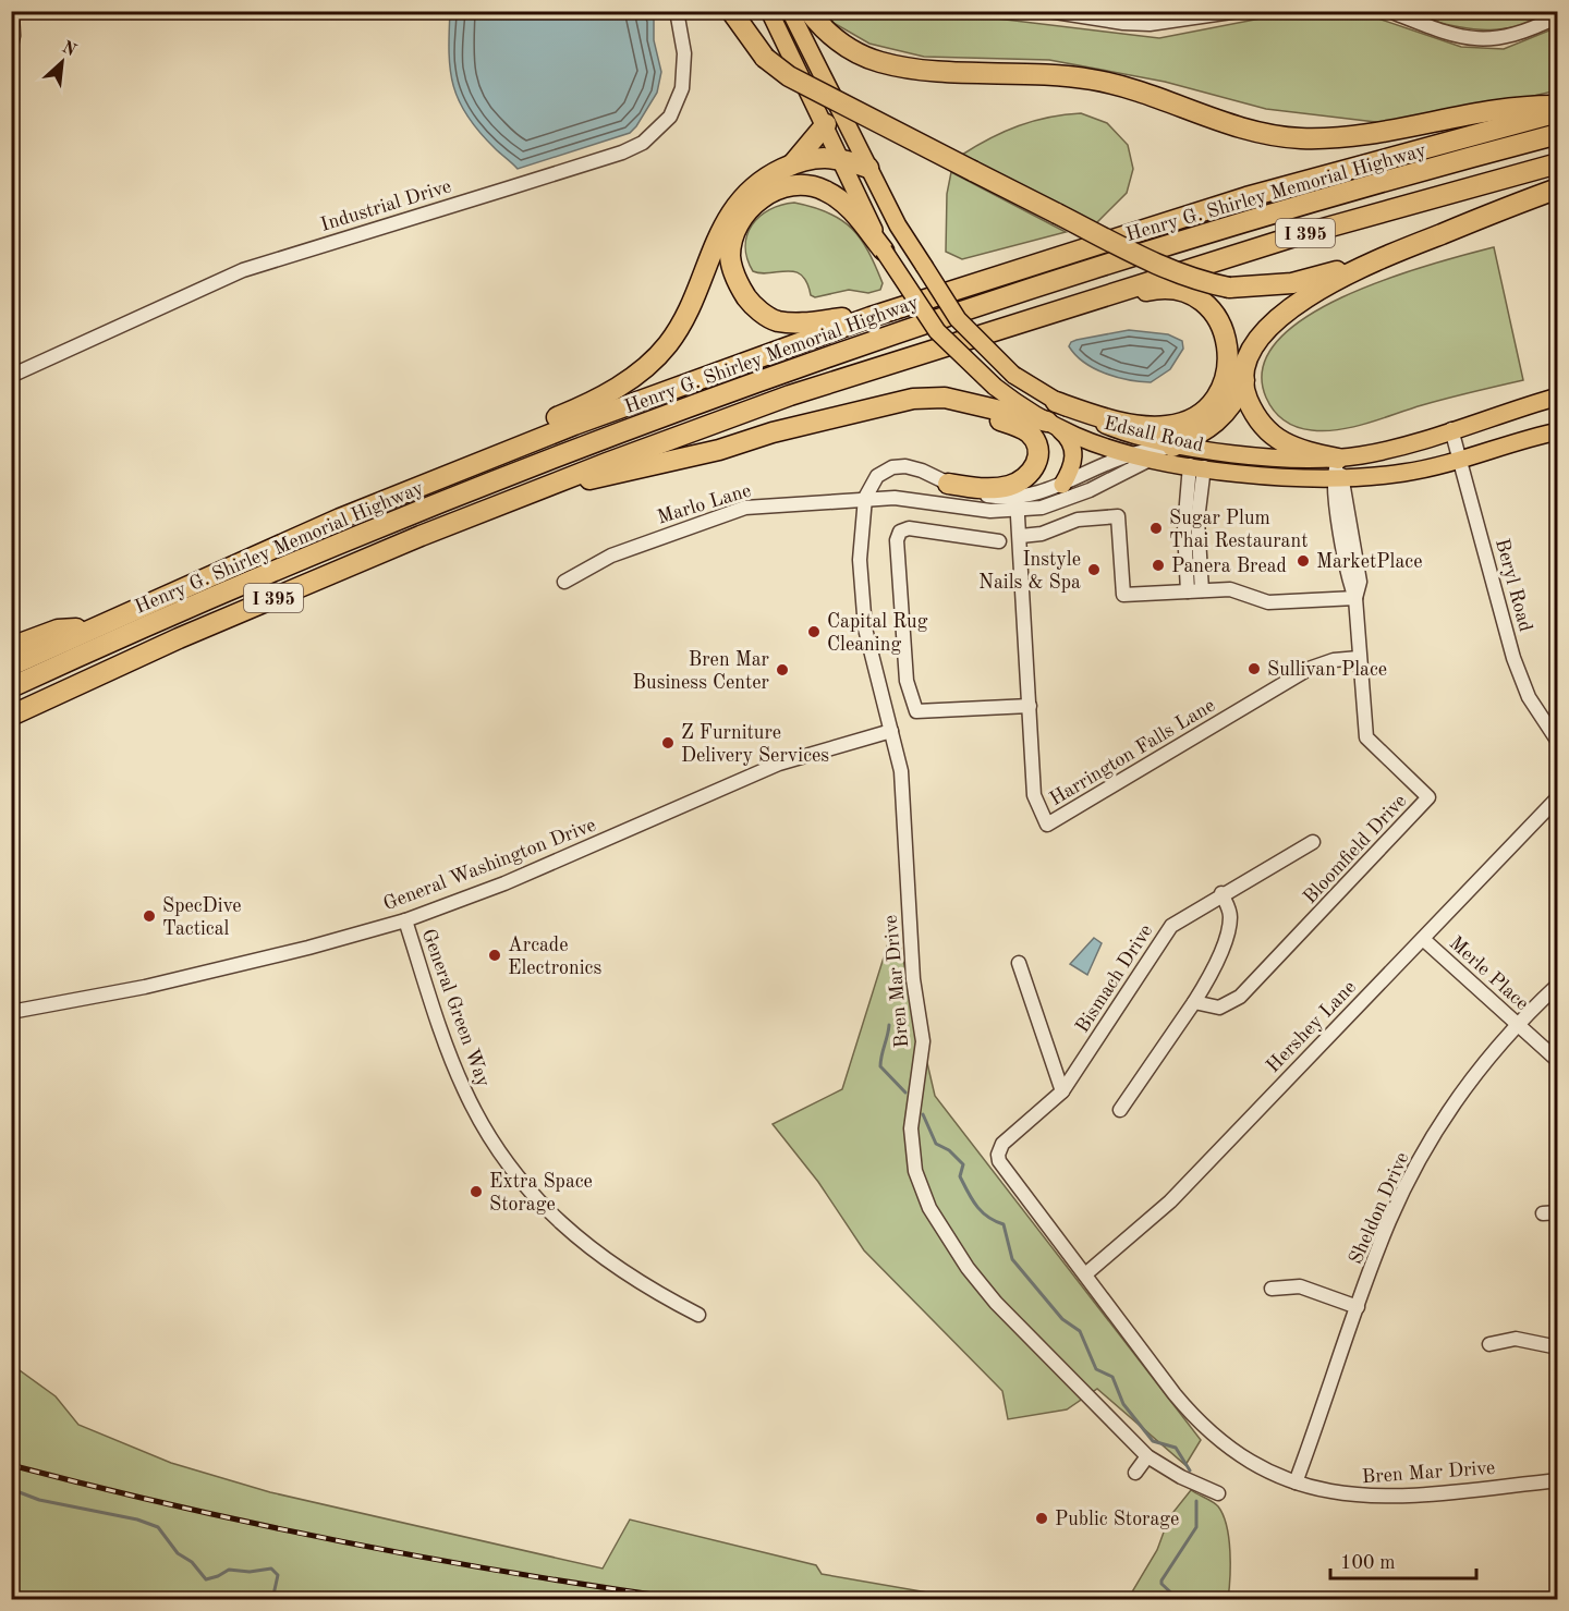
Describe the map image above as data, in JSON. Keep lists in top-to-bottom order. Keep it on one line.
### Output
{"streets":{"highway":["Henry G. Shirley Memorial Highway","I 395"],"main road":["Edsall Road"],"street":["Industrial Drive","Marlo Lane","Beryl Road","Harrington Falls Lane","Bloomfield Drive","General Washington Drive","Merle Place","Bismach Drive","Bren Mar Drive","General Green Way","Hershey Lane","Sheldon Drive"]},"crossings":[["Edsall Road","Beryl Road"],["Edsall Road","Bloomfield Drive"],["Edsall Road","Bren Mar Drive"],["Marlo Lane","Bren Mar Drive"],["Harrington Falls Lane","Bloomfield Drive"],["Harrington Falls Lane","Bren Mar Drive"],["General Washington Drive","Bren Mar Drive"],["General Washington Drive","General Green Way"],["Merle Place","Hershey Lane"],["Merle Place","Sheldon Drive"],["Bismach Drive","Bren Mar Drive"],["Bren Mar Drive","Hershey Lane"],["Bren Mar Drive","Sheldon Drive"]],"places":["Sugar Plum Thai Restaurant","MarketPlace","Panera Bread","Instyle Nails & Spa","Capital Rug Cleaning","Sullivan Place","Bren Mar Business Center","Z Furniture Delivery Services","SpecDive Tactical","Arcade Electronics","Extra Space Storage","Public Storage"],"scale_bar":"100 m","north":"top right"}
